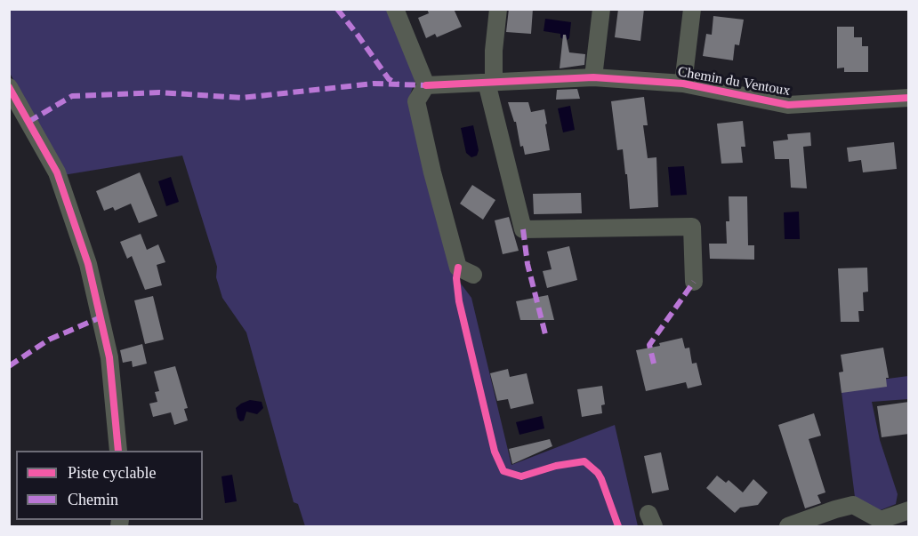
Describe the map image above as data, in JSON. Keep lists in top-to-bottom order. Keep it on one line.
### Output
{"streets":{"street":["Chemin du Ventoux"]},"legend":["Piste cyclable","Chemin"]}
